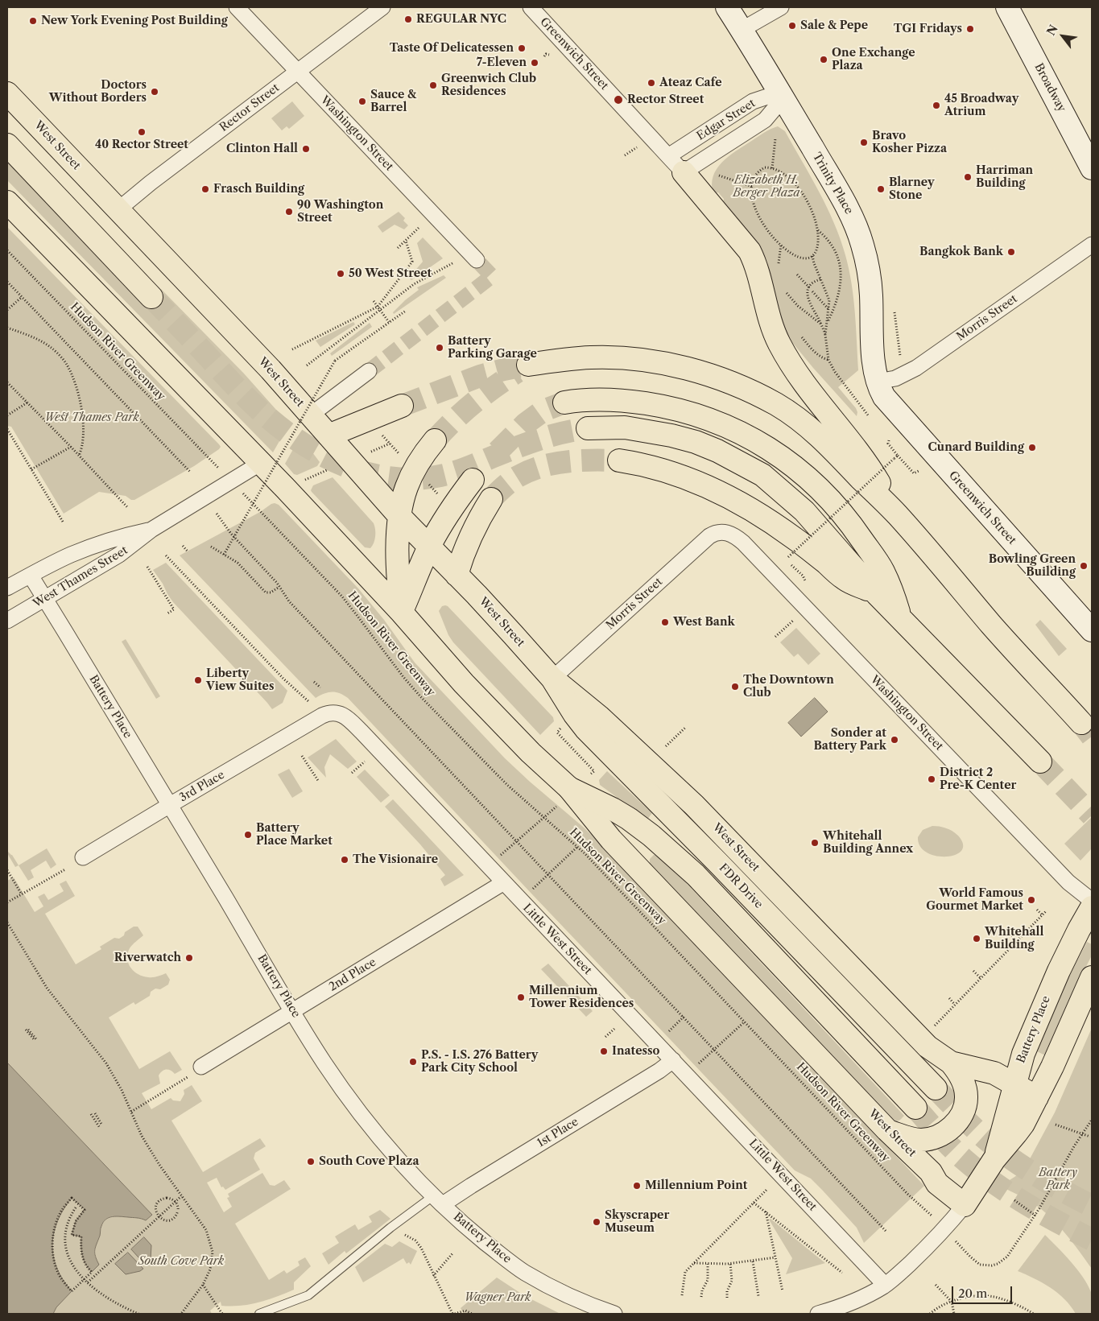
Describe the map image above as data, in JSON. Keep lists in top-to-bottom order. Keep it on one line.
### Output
{"streets":{"main road":["Greenwich Street","Broadway","West Street","Trinity Place","Battery Place","FDR Drive"],"street":["Rector Street","Edgar Street","Washington Street","Morris Street","West Thames Street","3rd Place","Little West Street","2nd Place","1st Place"],"path":["Hudson River Greenway"]},"crossings":[["Greenwich Street","Edgar Street"],["Greenwich Street","Trinity Place"],["Greenwich Street","Morris Street"],["Rector Street","Washington Street"],["Rector Street","West Street"],["Edgar Street","Trinity Place"],["Washington Street","Morris Street"],["West Street","Morris Street"],["West Street","West Thames Street"],["West Street","Battery Place"],["West Street","FDR Drive"],["Trinity Place","Morris Street"],["Morris Street","FDR Drive"],["West Thames Street","Battery Place"],["Battery Place","3rd Place"],["Battery Place","Little West Street"],["Battery Place","2nd Place"],["Battery Place","1st Place"],["3rd Place","Little West Street"],["Little West Street","2nd Place"],["Little West Street","1st Place"]],"parks":["Elizabeth H. Berger Plaza","West Thames Park","Battery Park","South Cove Park","Wagner Park"],"places":["REGULAR NYC","New York Evening Post Building","Sale & Pepe","TGI Fridays","Taste Of Delicatessen","One Exchange Plaza","7-Eleven","Ateaz Cafe","Greenwich Club Residences","Doctors Without Borders","Rector Street","Sauce & Barrel","45 Broadway Atrium","40 Rector Street","Bravo Kosher Pizza","Clinton Hall","Harriman Building","Frasch Building","Blarney Stone","90 Washington Street","Bangkok Bank","50 West Street","Battery Parking Garage","Cunard Building","Bowling Green Building","West Bank","Liberty View Suites","The Downtown Club","Sonder at Battery Park","District 2 Pre-K Center","Battery Place Market","Whitehall Building Annex","The Visionaire","World Famous Gourmet Market","Whitehall Building","Riverwatch","Millennium Tower Residences","Inatesso","P.S. - I.S. 276 Battery Park City School","South Cove Plaza","Millennium Point","Skyscraper Museum"],"scale_bar":"20 m","north":"top left"}
